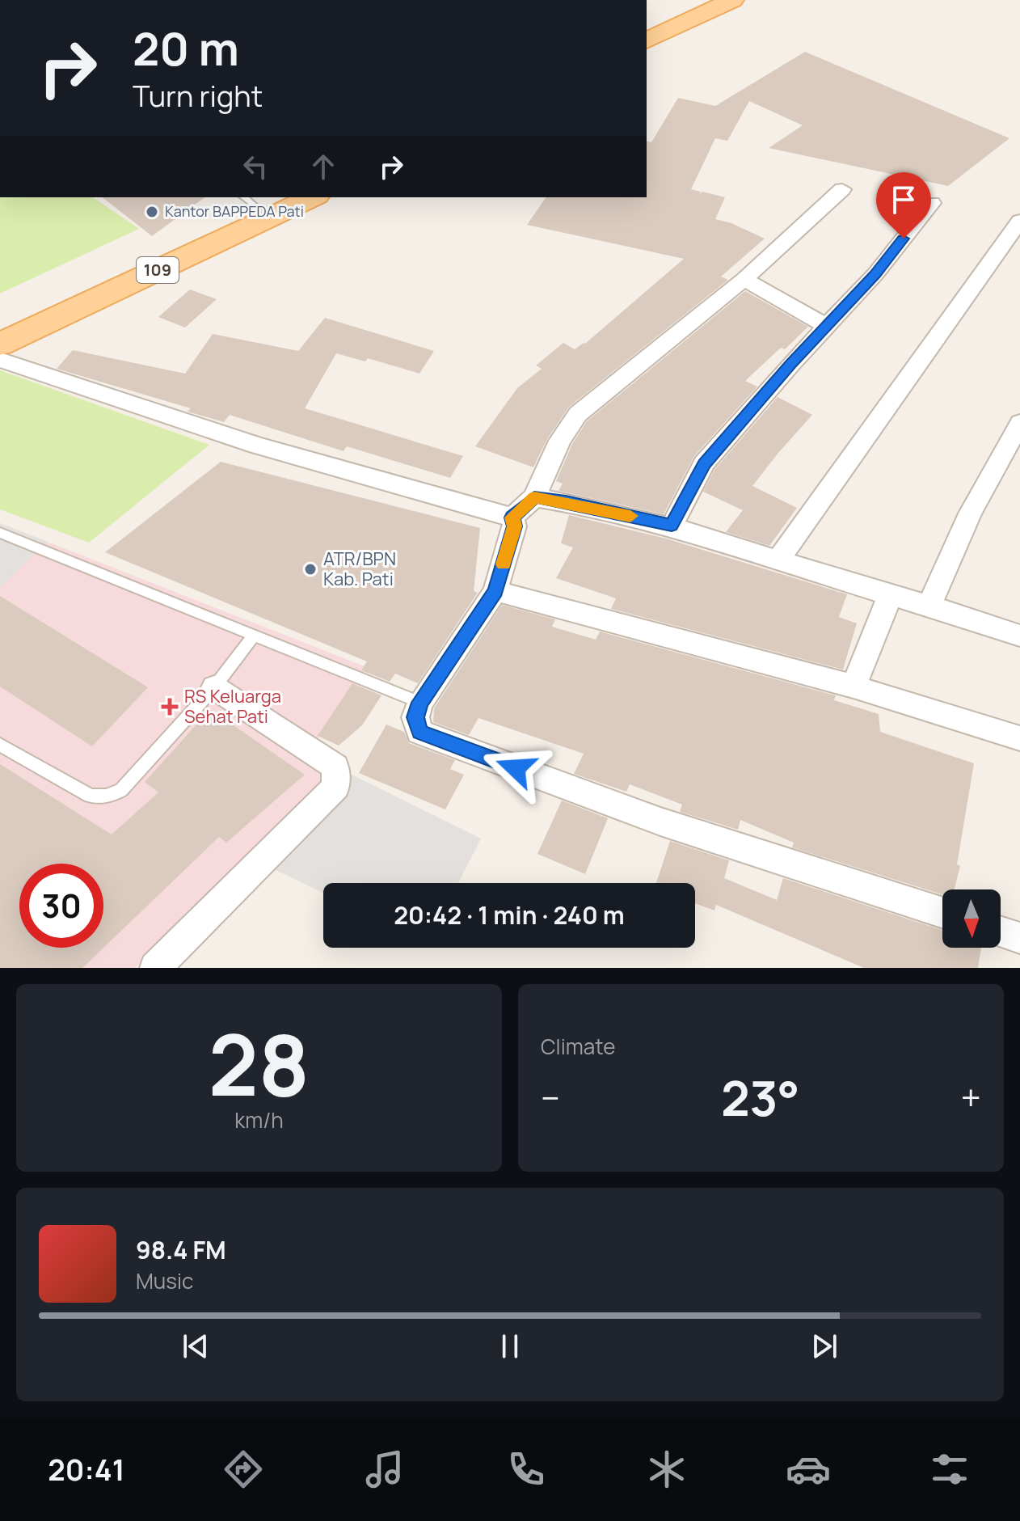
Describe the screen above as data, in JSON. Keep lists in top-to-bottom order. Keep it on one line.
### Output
{"streets":{"main road":["109"]},"places":{"other":["Kantor BAPPEDA Pati","ATR/BPN Kab. Pati"],"health":["RS Keluarga Sehat Pati"]},"north":"bottom","page":{"turn":["20 m","Turn right"],"limit":"30","trip":"20:42 · 1 min · 240 m","tile":[["28","km/h"],"Climate"],"heat":["−","23°","+"],"song":["98.4 FM","Music"],"tabs":"20:41"}}
